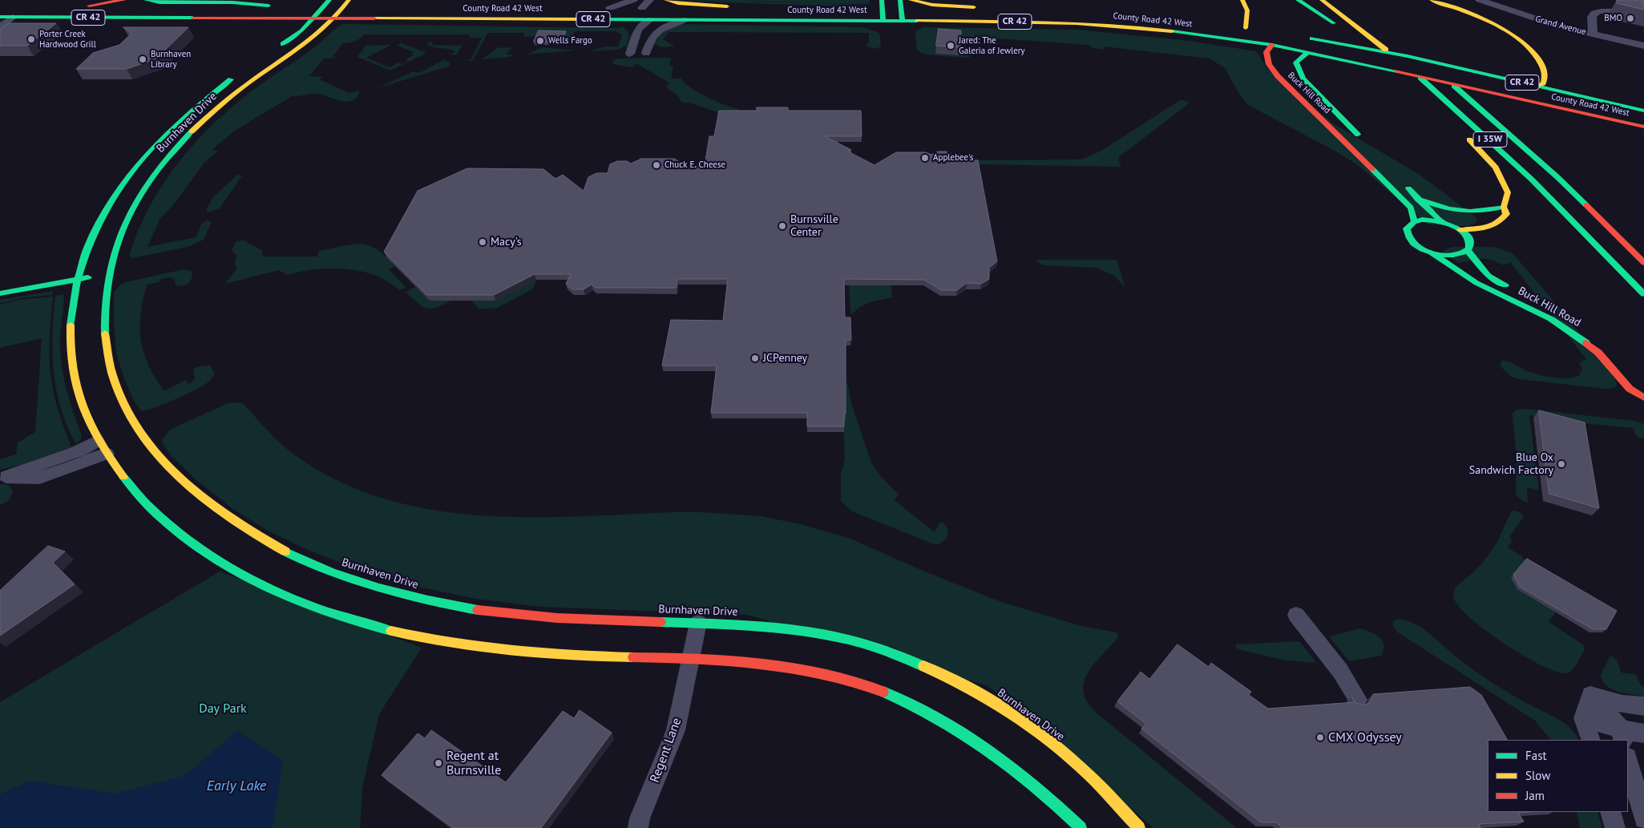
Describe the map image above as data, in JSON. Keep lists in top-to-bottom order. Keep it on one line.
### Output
{"streets":{"main road":["County Road 42 West","CR 42","Buck Hill Road","Burnhaven Drive","I 35W"],"street":["Grand Avenue","Regent Lane"]},"crossings":[["County Road 42 West","Buck Hill Road"],["County Road 42 West","Burnhaven Drive"],["Burnhaven Drive","Regent Lane"]],"water":["Early Lake"],"parks":["Day Park"],"places":["BMO","Porter Creek Hardwood Grill","Wells Fargo","Jared: The Galeria of Jewlery","Burnhaven Library","Applebee's","Chuck E. Cheese","Burnsville Center","Macy's","JCPenney","Blue Ox Sandwich Factory","CMX Odyssey","Regent at Burnsville"],"legend":["Fast","Slow","Jam"]}
